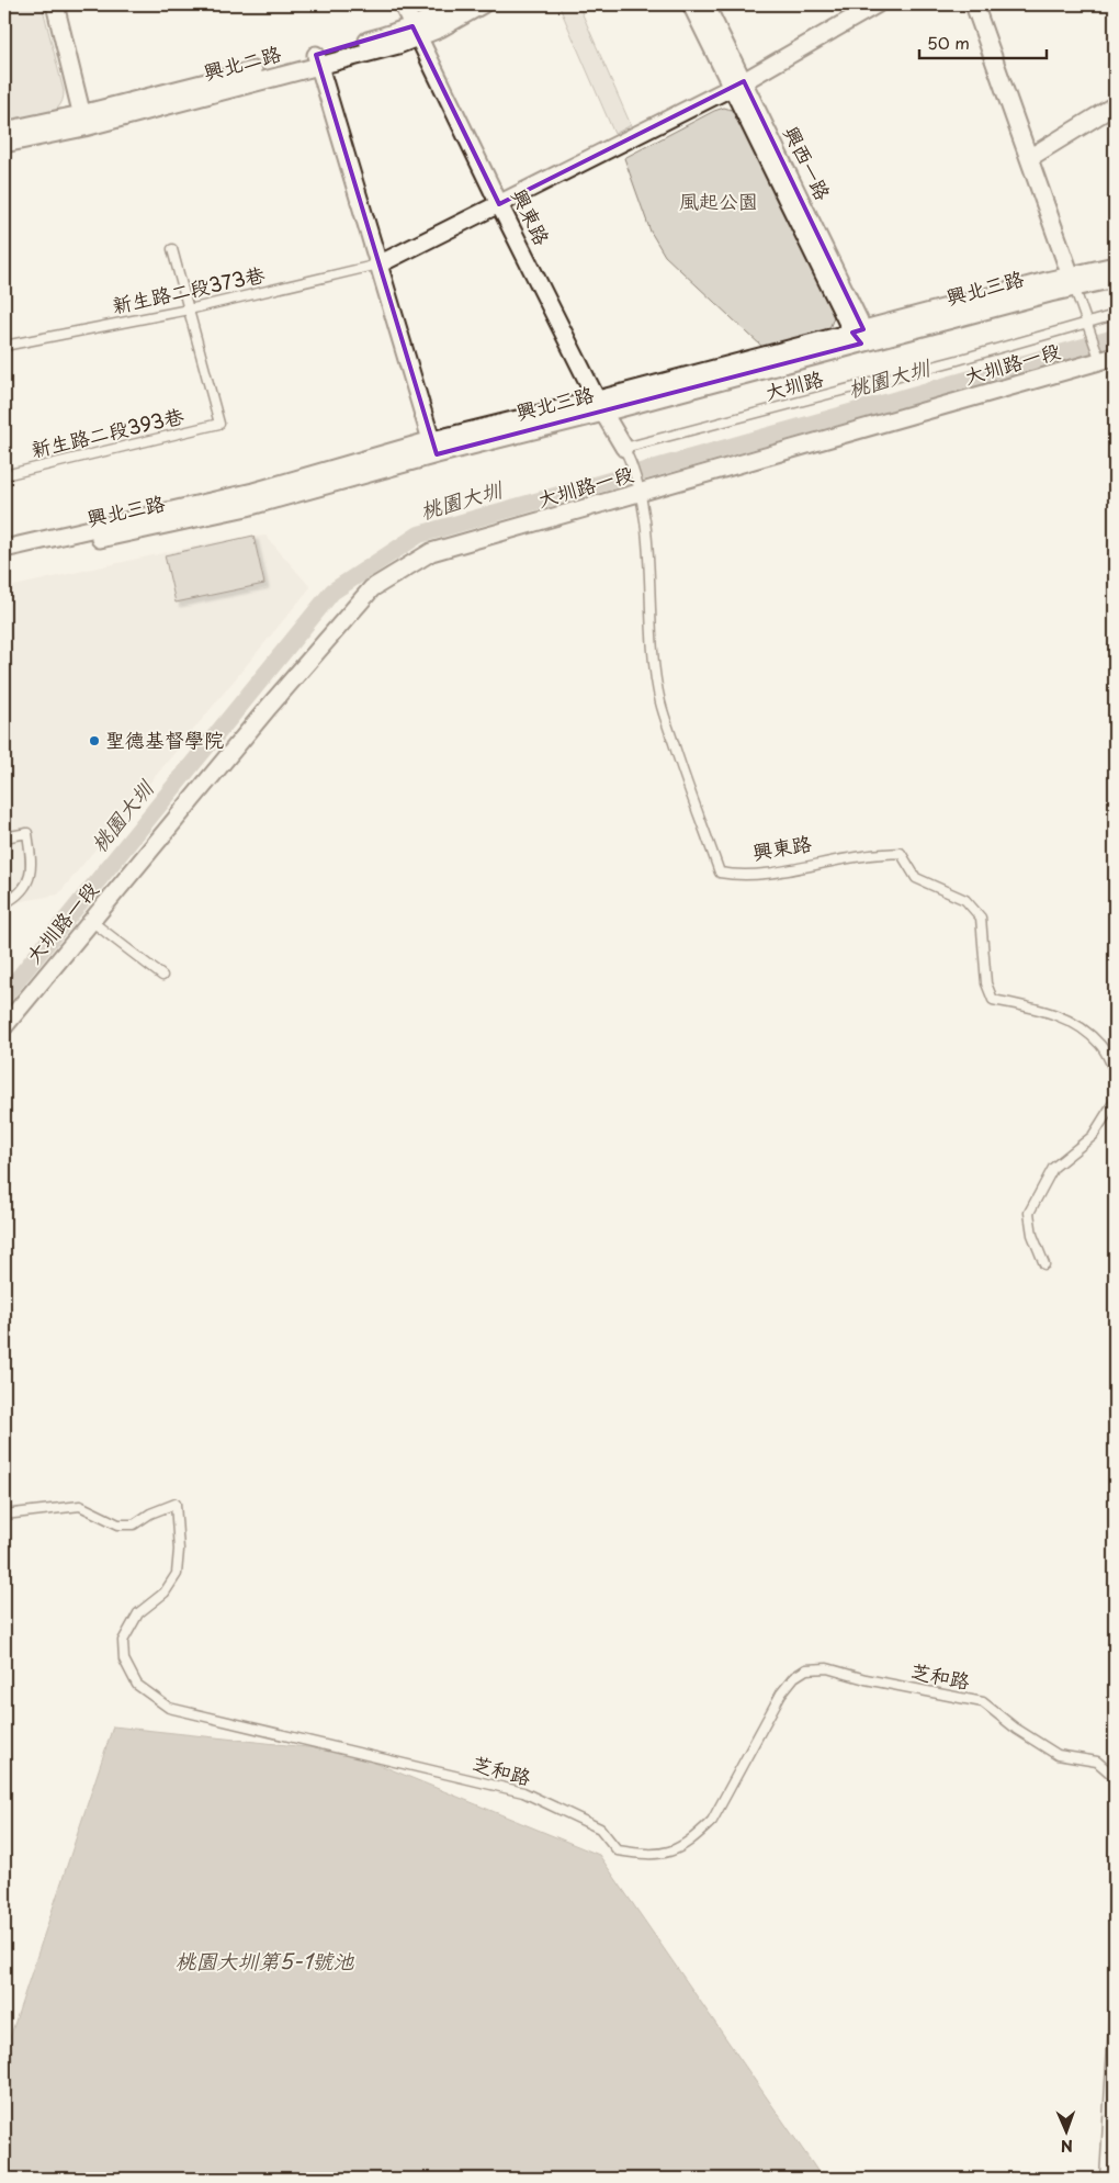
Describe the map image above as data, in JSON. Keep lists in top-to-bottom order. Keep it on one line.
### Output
{"streets":{"street":["興北二路","興西一路","興東路","興北三路","大圳路一段"],"lane":["新生路二段373巷","大圳路","新生路二段393巷","芝和路"]},"crossings":[["興北二路","興東路"],["興西一路","興北三路"],["興東路","興北三路"],["興東路","大圳路一段"],["興東路","大圳路"],["新生路二段373巷","新生路二段393巷"]],"water":["桃園大圳","桃園大圳第5-1號池"],"parks":["風起公園"],"places":["聖德基督學院"],"scale_bar":"50 m","north":"bottom"}
